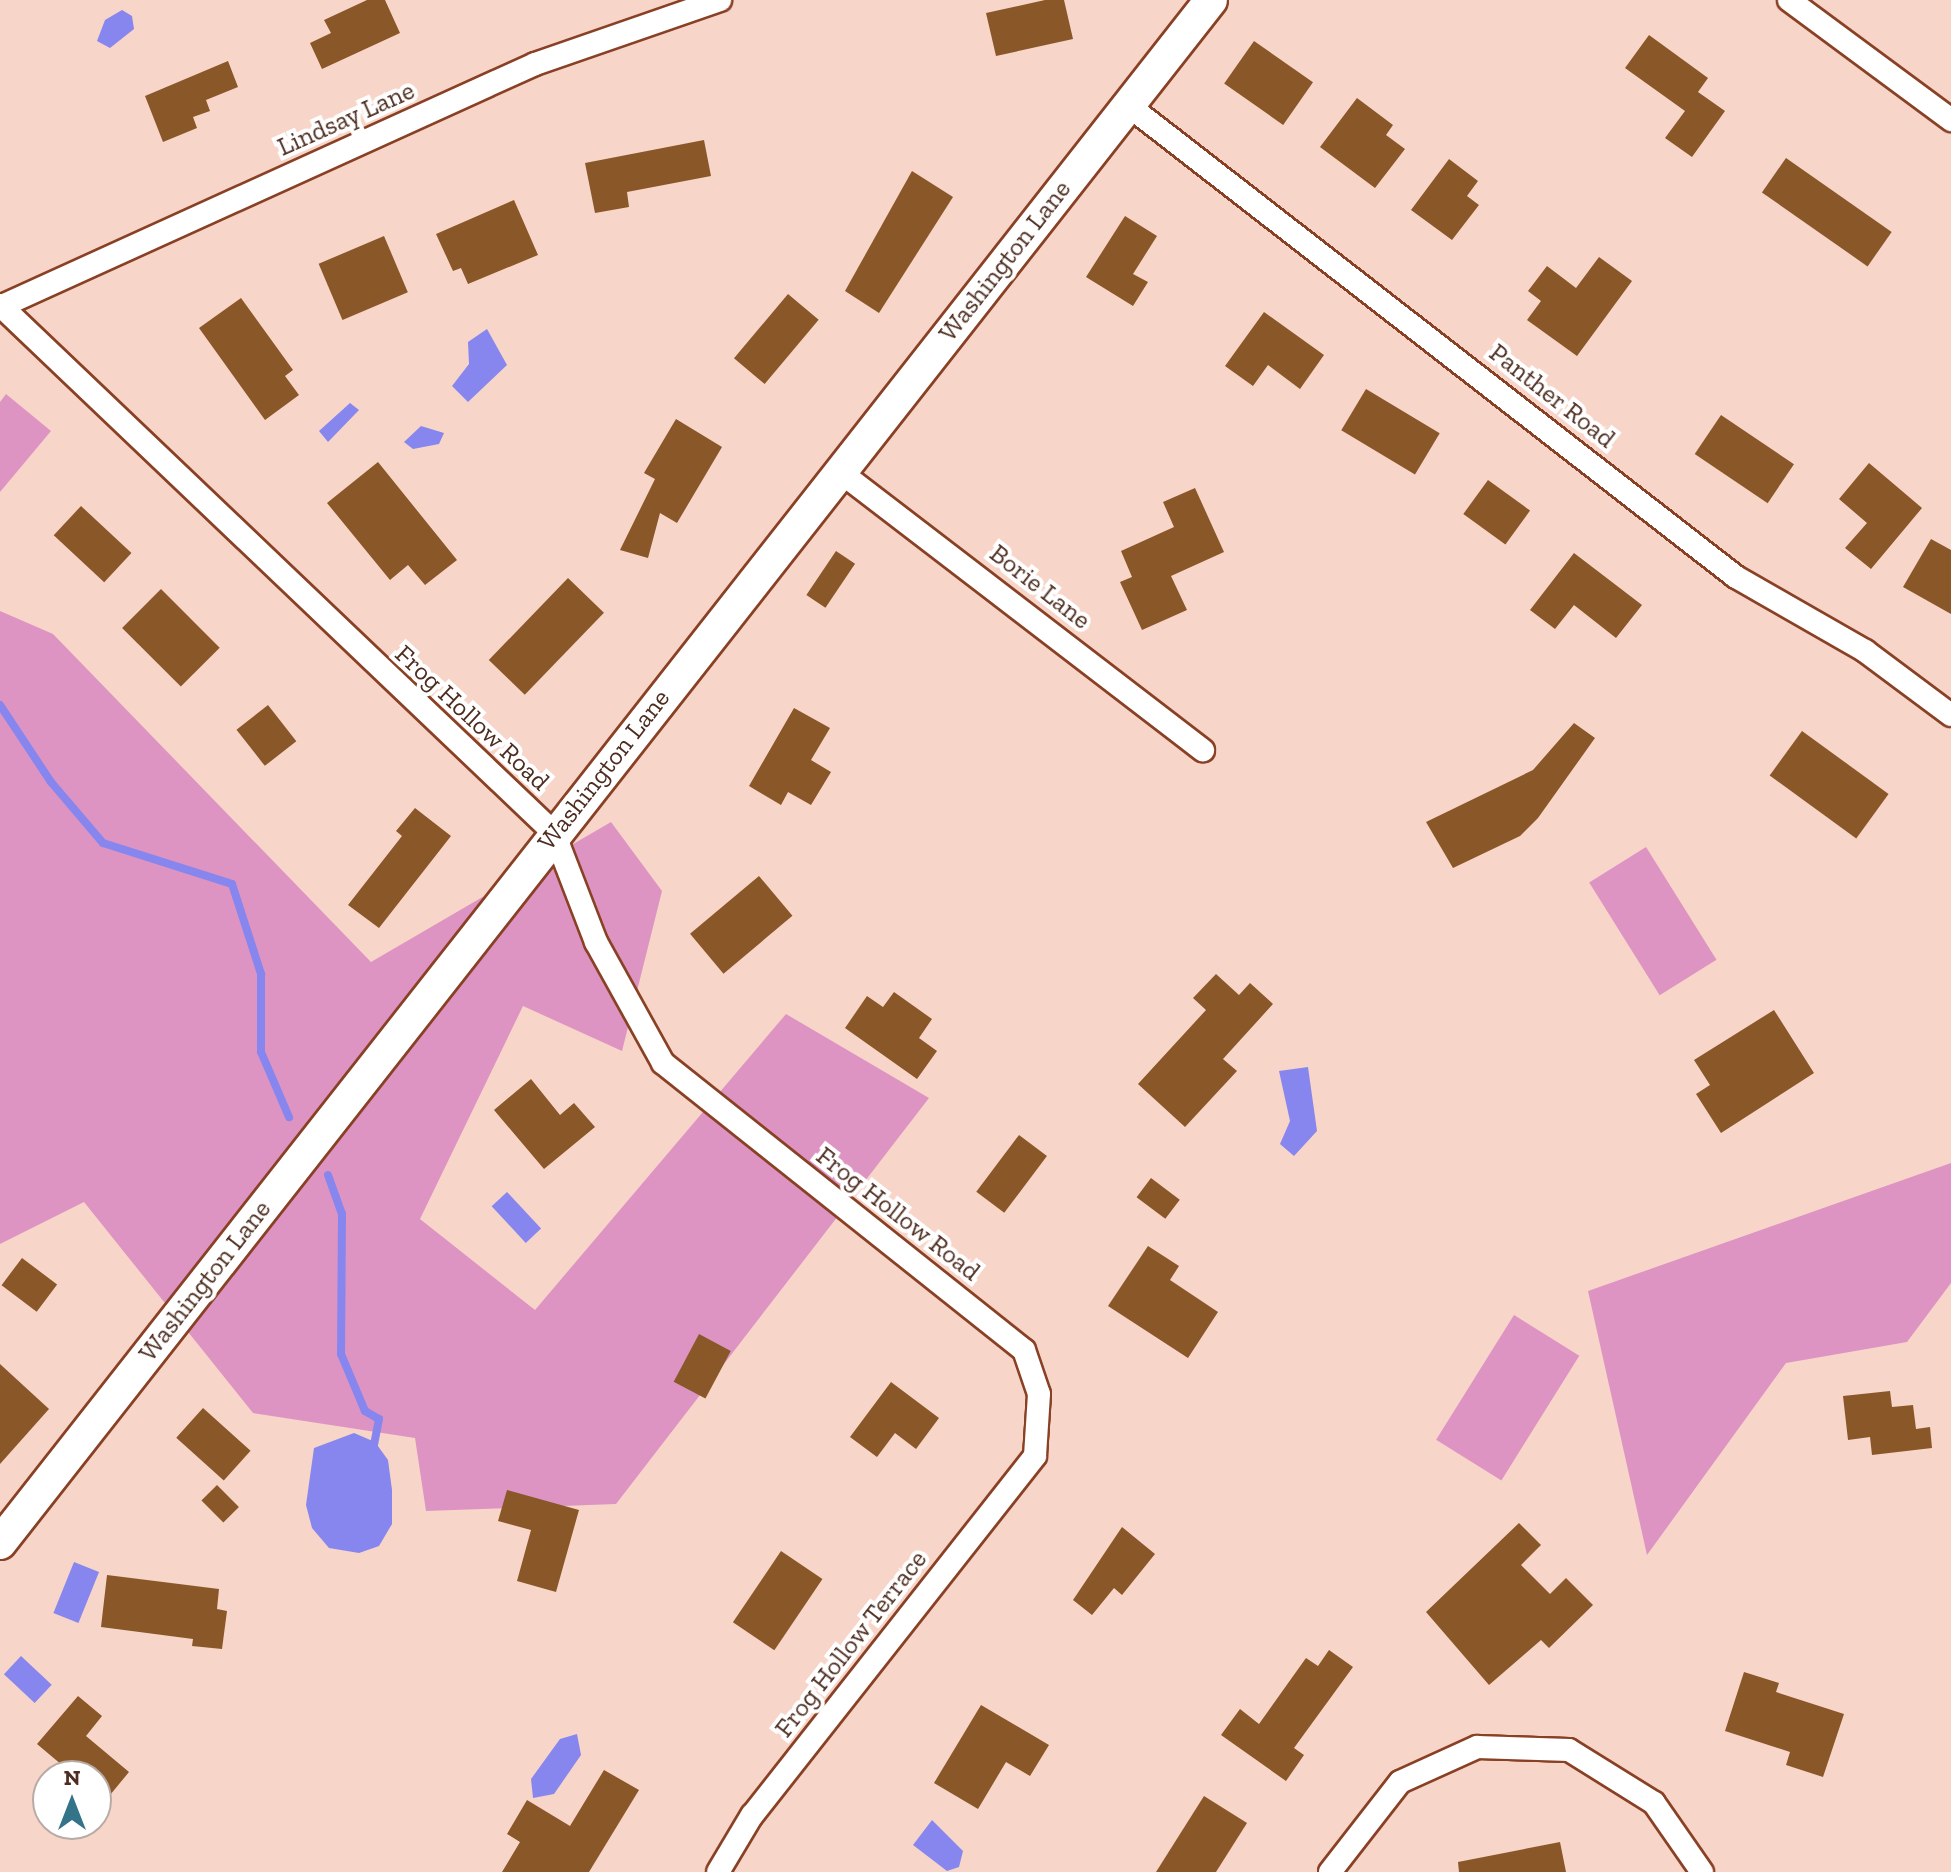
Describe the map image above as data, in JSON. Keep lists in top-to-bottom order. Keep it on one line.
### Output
{"streets":{"main road":["Washington Lane"],"street":["Lindsay Lane","Panther Road","Borie Lane","Frog Hollow Road","Frog Hollow Terrace"]},"crossings":[["Lindsay Lane","Frog Hollow Road"],["Washington Lane","Panther Road"],["Washington Lane","Borie Lane"],["Washington Lane","Frog Hollow Road"],["Frog Hollow Road","Frog Hollow Terrace"]],"north":"top"}
